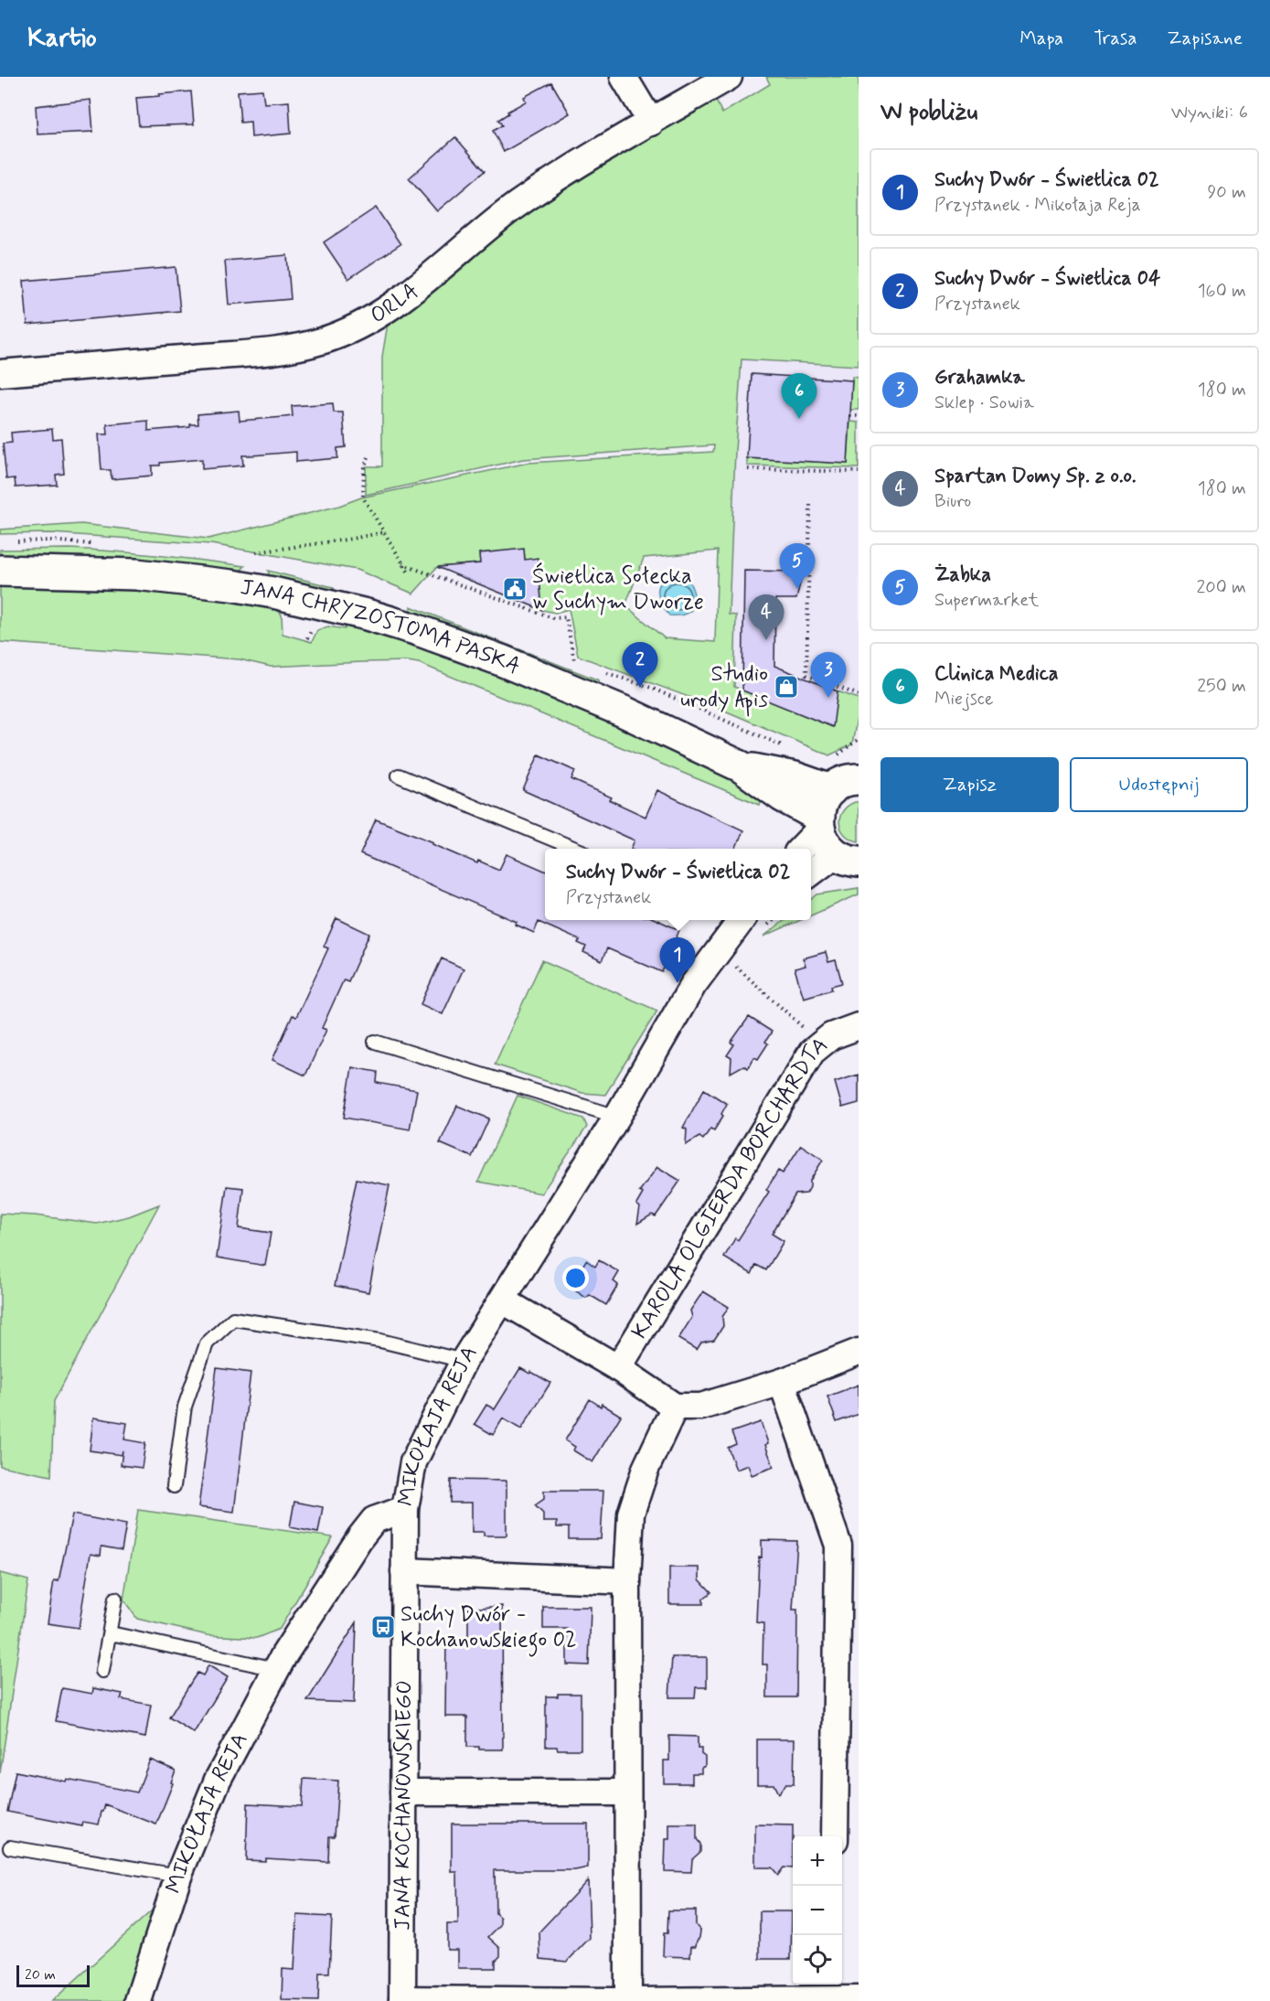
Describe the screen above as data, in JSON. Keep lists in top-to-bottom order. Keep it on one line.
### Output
{"streets":{"street":["ORLA","JANA CHRYZOSTOMA PASKA","KAROLA OLGIERDA BORCHARDTA","MIKOŁAJA REJA","JANA KOCHANOWSKIEGO"]},"crossings":[["MIKOŁAJA REJA","JANA KOCHANOWSKIEGO"]],"places":{"public building":["Świetlica Sołecka w Suchym Dworze"],"shop":["Studio urody Apis"],"bus stop":["Suchy Dwór - Kochanowskiego 02"]},"scale_bar":"20 m","page":{"header":"Kartio","nav":["Mapa","Trasa","Zapisane"],"heading":["W pobliżu","Wyniki: 6"],"list":[{"mark":"1","name":"Suchy Dwór - Świetlica 02","note":"Przystanek · Mikołaja Reja","value":"90 m"},{"mark":"2","name":"Suchy Dwór - Świetlica 04","note":"Przystanek","value":"160 m"},{"mark":"3","name":"Grahamka","note":"Sklep · Sowia","value":"180 m"},{"mark":"4","name":"Spartan Domy Sp. z o.o.","note":"Biuro","value":"180 m"},{"mark":"5","name":"Żabka","note":"Supermarket","value":"200 m"},{"mark":"6","name":"Clinica Medica","note":"Miejsce","value":"250 m"}],"pins":["6","5","4","2","3","1"],"buttons":["Zapisz","Udostępnij"],"popup":["Suchy Dwór - Świetlica 02","Przystanek"],"map_buttons":["+","−"],"scale":"20 m"}}
